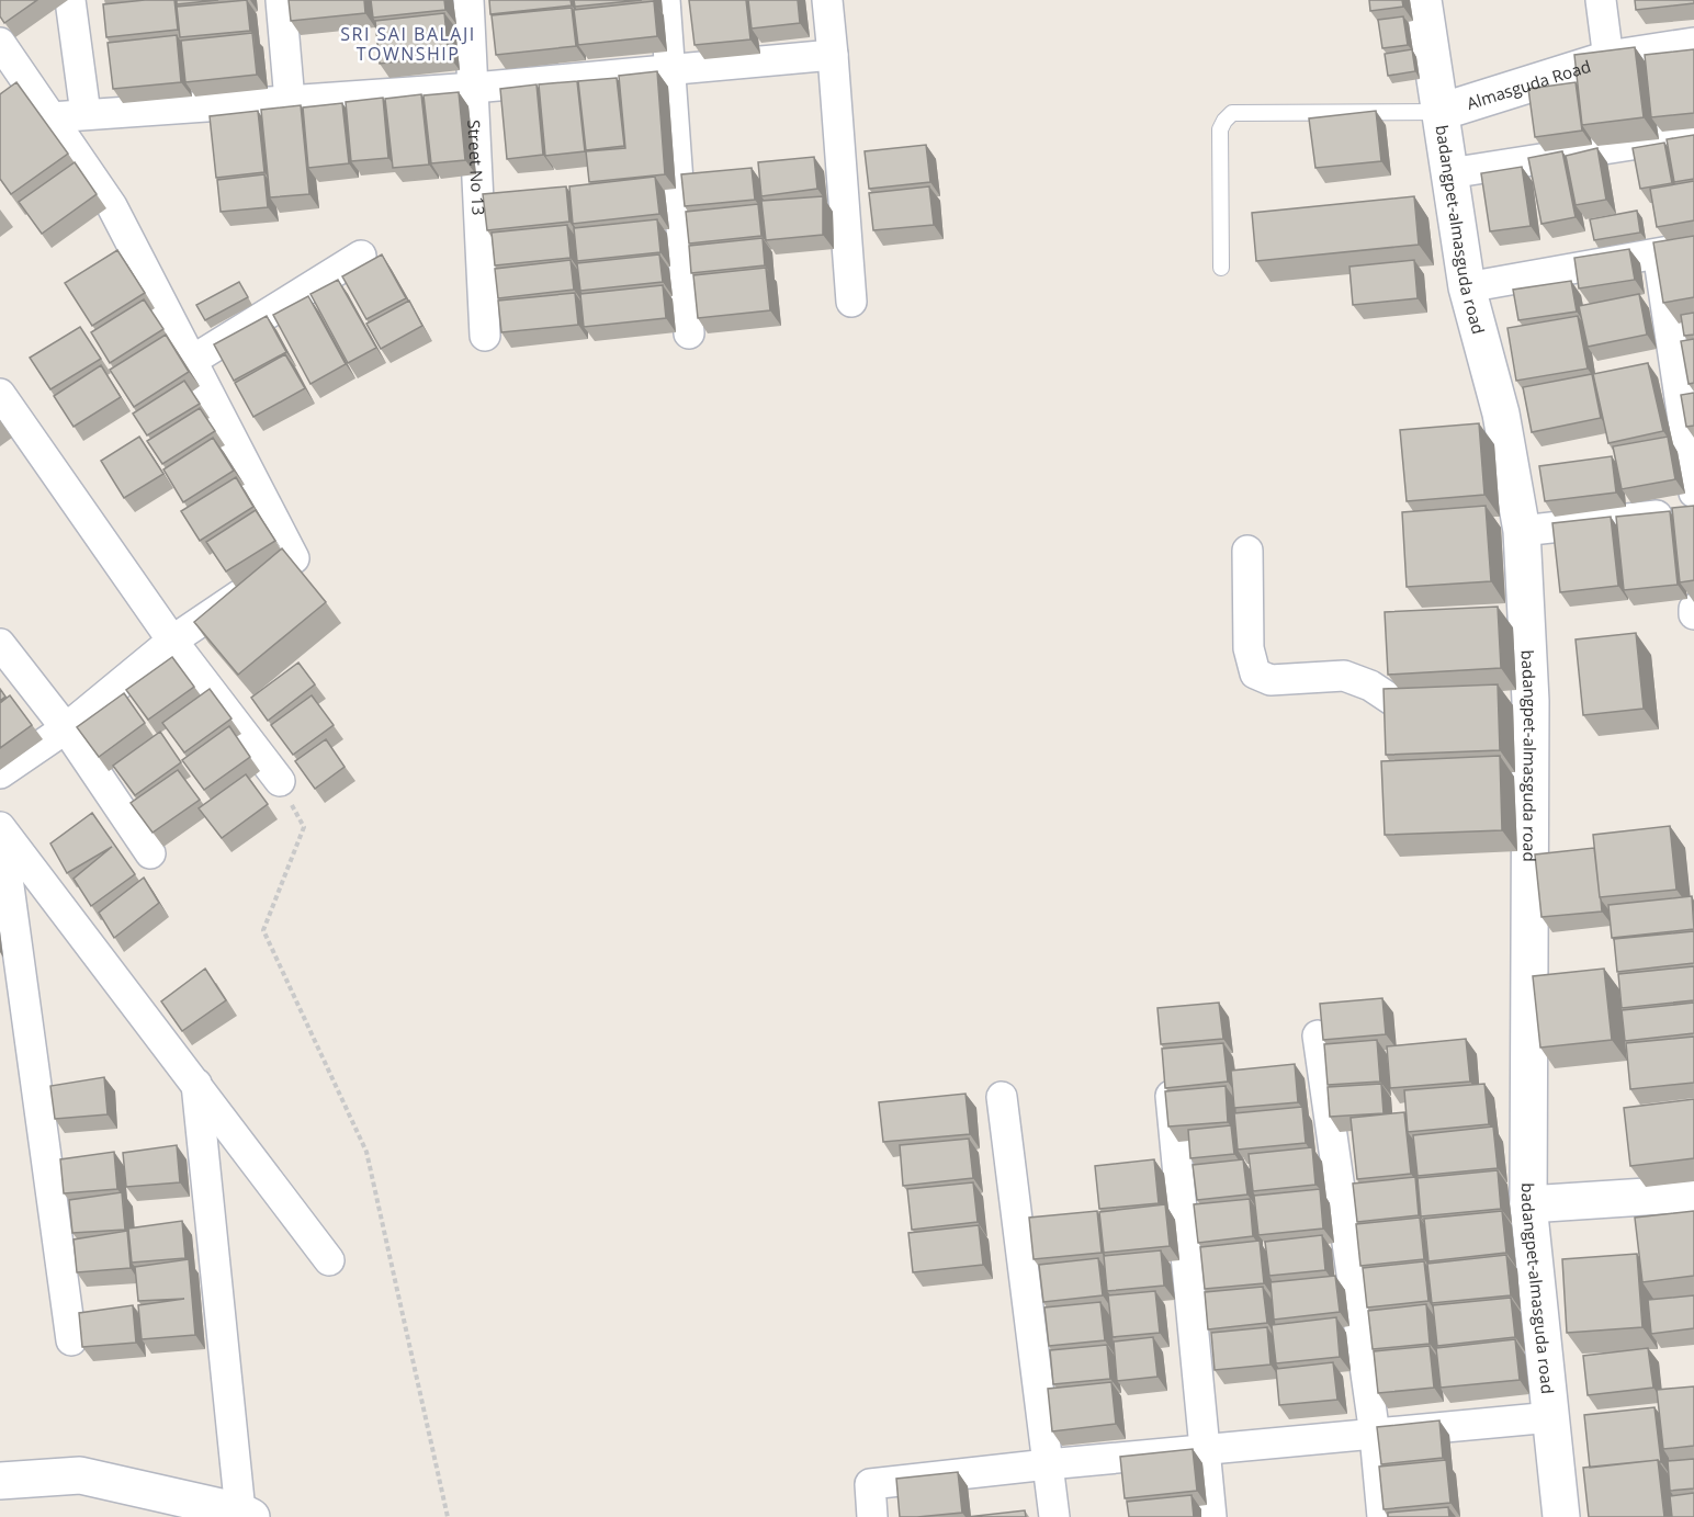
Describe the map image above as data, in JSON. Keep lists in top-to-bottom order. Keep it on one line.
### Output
{"streets":{"street":["Almasguda Road","Street No 13","badangpet-almasguda road"]},"crossings":[["Almasguda Road","badangpet-almasguda road"]],"districts":["SRI SAI BALAJI TOWNSHIP"]}
